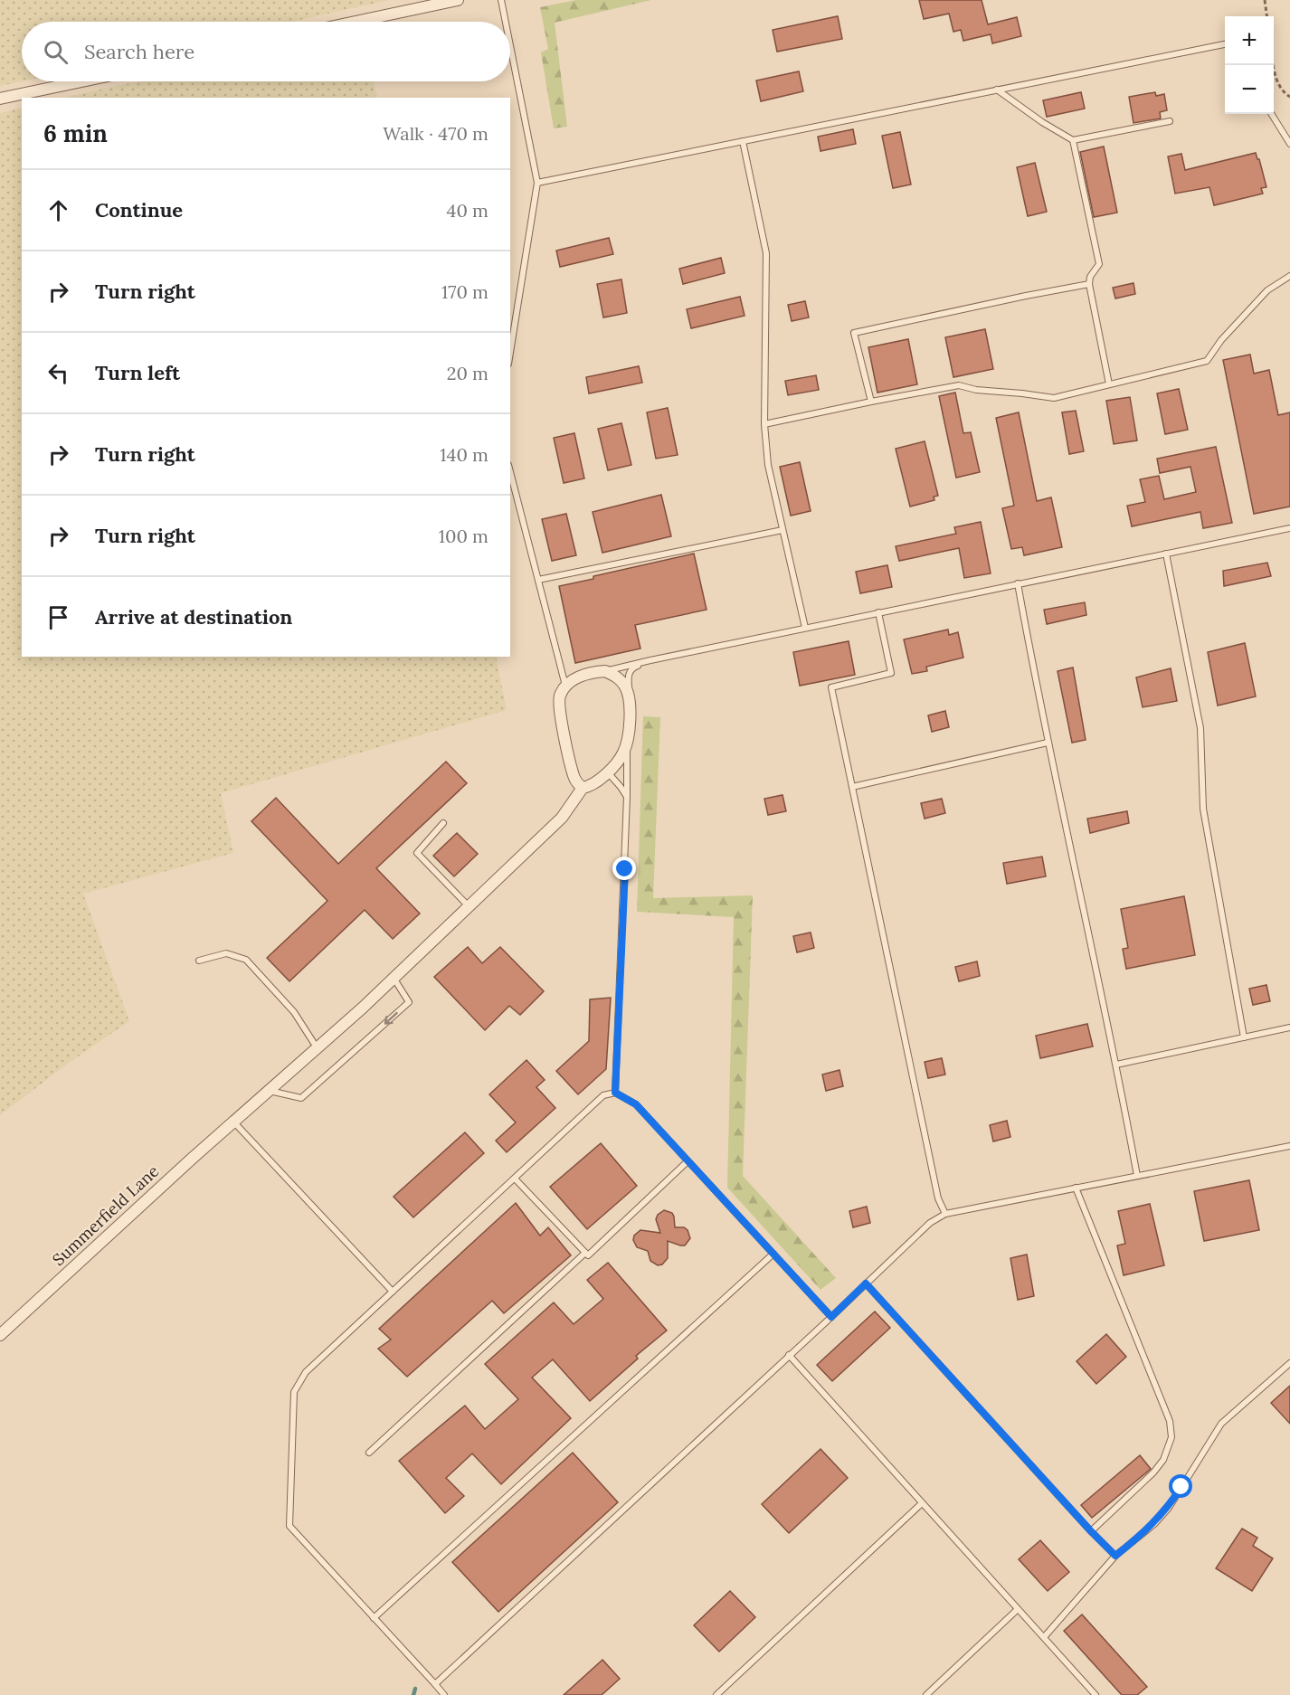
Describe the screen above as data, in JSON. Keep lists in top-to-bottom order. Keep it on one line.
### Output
{"streets":{"street":["Summerfield Lane"]},"page":{"map_buttons":["+","−"],"search":"Search here","heading":["6 min","Walk · 470 m"],"list":[["Continue","40 m"],["Turn right","170 m"],["Turn left","20 m"],["Turn right","140 m"],["Turn right","100 m"],"Arrive at destination"]}}
